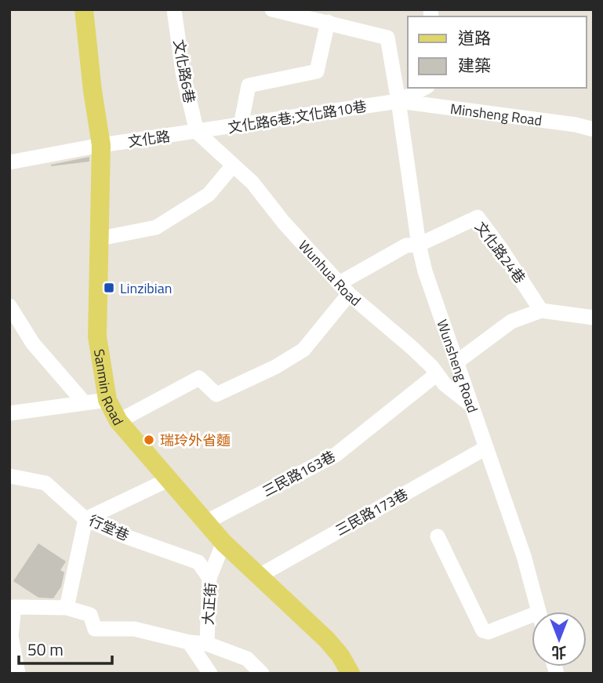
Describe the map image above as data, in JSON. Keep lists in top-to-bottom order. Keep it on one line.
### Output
{"streets":{"main road":["Sanmin Road"],"street":["文化路6巷","Minsheng Road","文化路6巷;文化路10巷","文化路","文化路24巷","Wunhua Road","Wunsheng Road","三民路163巷","三民路173巷","行堂巷","大正街"]},"crossings":[["文化路6巷","文化路6巷;文化路10巷"],["文化路6巷","文化路"],["文化路6巷","Wunhua Road"],["Minsheng Road","文化路6巷;文化路10巷"],["Minsheng Road","Wunsheng Road"],["文化路6巷;文化路10巷","文化路"],["文化路6巷;文化路10巷","Wunhua Road"],["文化路6巷;文化路10巷","Wunsheng Road"],["文化路","Wunhua Road"],["文化路","Sanmin Road"],["文化路24巷","Wunsheng Road"],["Wunhua Road","Wunsheng Road"],["Wunhua Road","三民路163巷"],["Wunsheng Road","三民路173巷"],["Sanmin Road","三民路163巷"],["Sanmin Road","三民路173巷"],["Sanmin Road","大正街"],["行堂巷","大正街"]],"places":{"transit":["Linzibian"],"other":["瑞玲外省麵"]},"legend":["道路","建築"],"scale_bar":"50 m","north":"bottom"}
